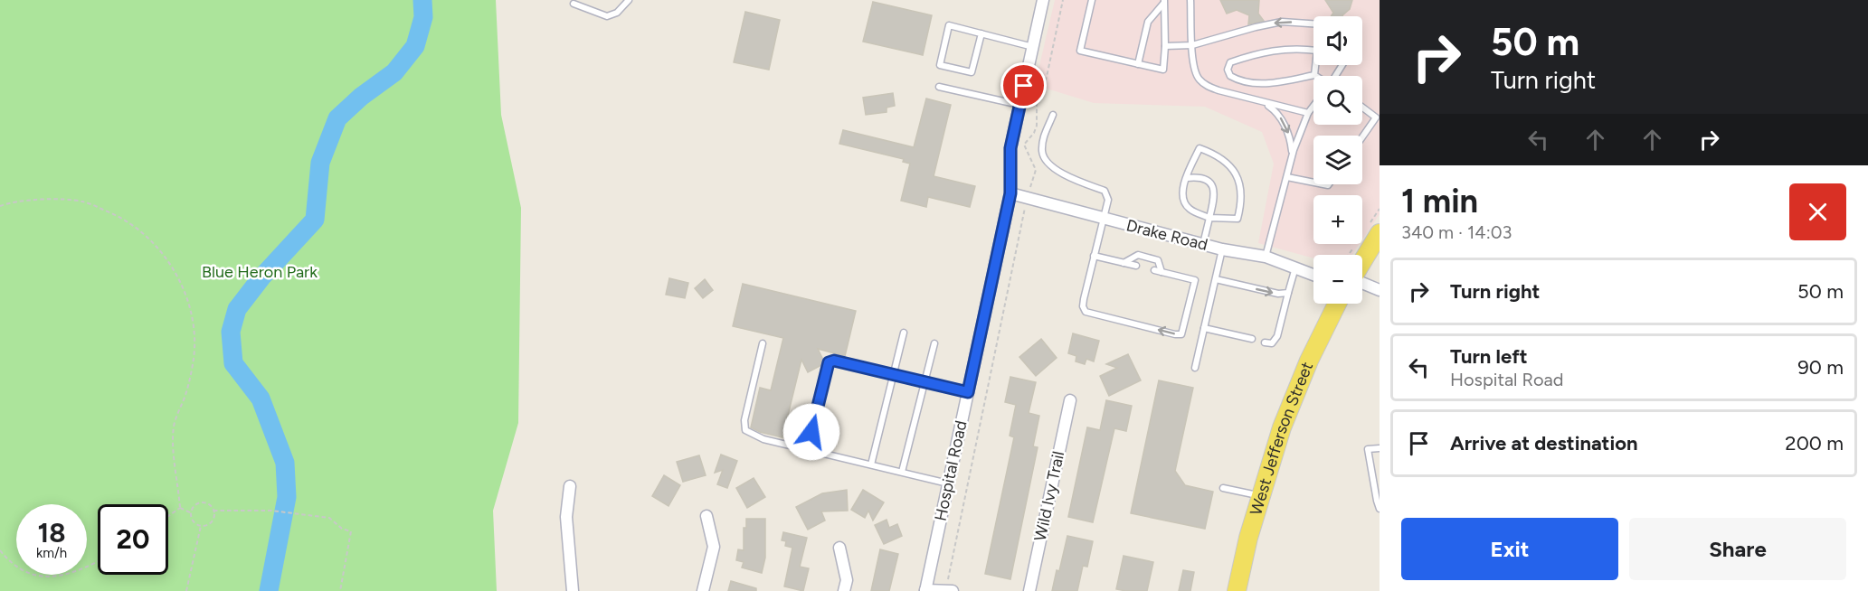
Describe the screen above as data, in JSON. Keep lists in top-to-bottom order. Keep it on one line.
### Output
{"streets":{"main road":["West Jefferson Street"],"street":["Drake Road","Hospital Road","Wild Ivy Trail"]},"crossings":[["Drake Road","Hospital Road"]],"parks":["Blue Heron Park"],"page":{"turn":["50 m","Turn right"],"map_buttons":["+","−"],"heading":["1 min","340 m · 14:03"],"list":[{"name":"Turn right","value":"50 m"},{"name":"Turn left","note":"Hospital Road","value":"90 m"},{"name":"Arrive at destination","value":"200 m"}],"speed":"18 km/h","limit":"20","buttons":["Exit","Share"]}}
